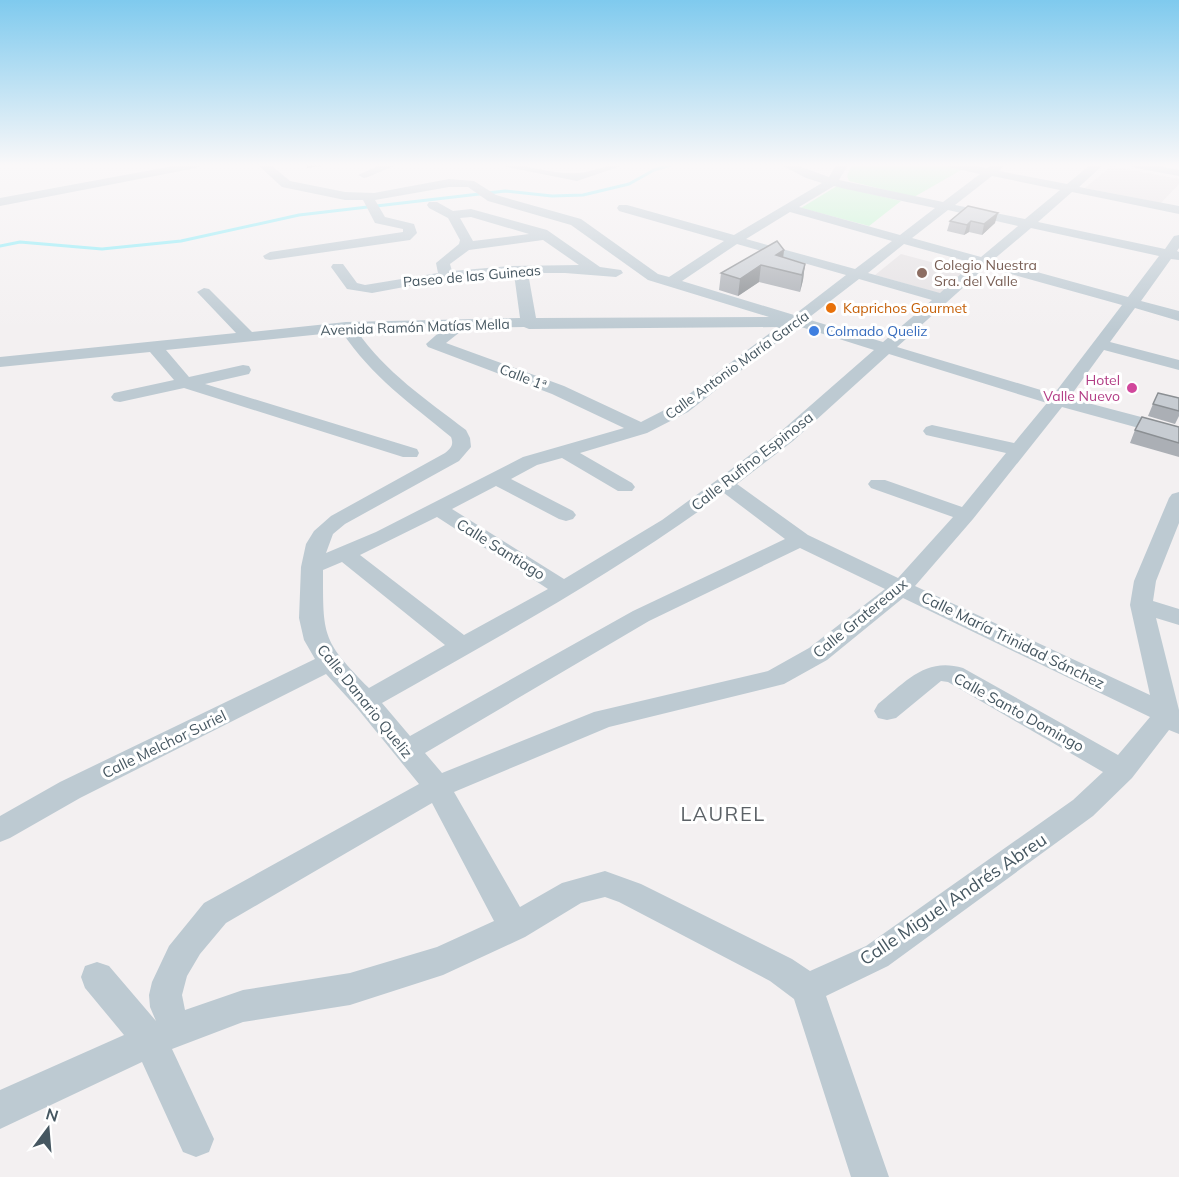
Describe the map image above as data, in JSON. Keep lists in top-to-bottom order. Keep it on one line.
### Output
{"streets":{"street":["Paseo de las Guineas","Avenida Ramón Matías Mella","Calle Antonio María García","Calle 1ª","Calle Rufino Espinosa","Calle Santiago","Calle Gratereaux","Calle María Trinidad Sánchez","Calle Danario Queliz","Calle Santo Domingo","Calle Melchor Suriel","Calle Miguel Andrés Abreu"]},"crossings":[["Avenida Ramón Matías Mella","Calle Antonio María García"],["Avenida Ramón Matías Mella","Calle 1ª"],["Avenida Ramón Matías Mella","Calle Danario Queliz"],["Calle Antonio María García","Calle 1ª"],["Calle Antonio María García","Calle Santiago"],["Calle Antonio María García","Calle Danario Queliz"],["Calle Rufino Espinosa","Calle Santiago"],["Calle Rufino Espinosa","Calle María Trinidad Sánchez"],["Calle Rufino Espinosa","Calle Danario Queliz"],["Calle Gratereaux","Calle María Trinidad Sánchez"],["Calle Gratereaux","Calle Danario Queliz"],["Calle María Trinidad Sánchez","Calle Miguel Andrés Abreu"],["Calle Danario Queliz","Calle Melchor Suriel"],["Calle Santo Domingo","Calle Miguel Andrés Abreu"]],"districts":["LAUREL"],"places":["Colegio Nuestra Sra. del Valle","Kaprichos Gourmet","Colmado Queliz","Hotel Valle Nuevo"],"north":"top"}
